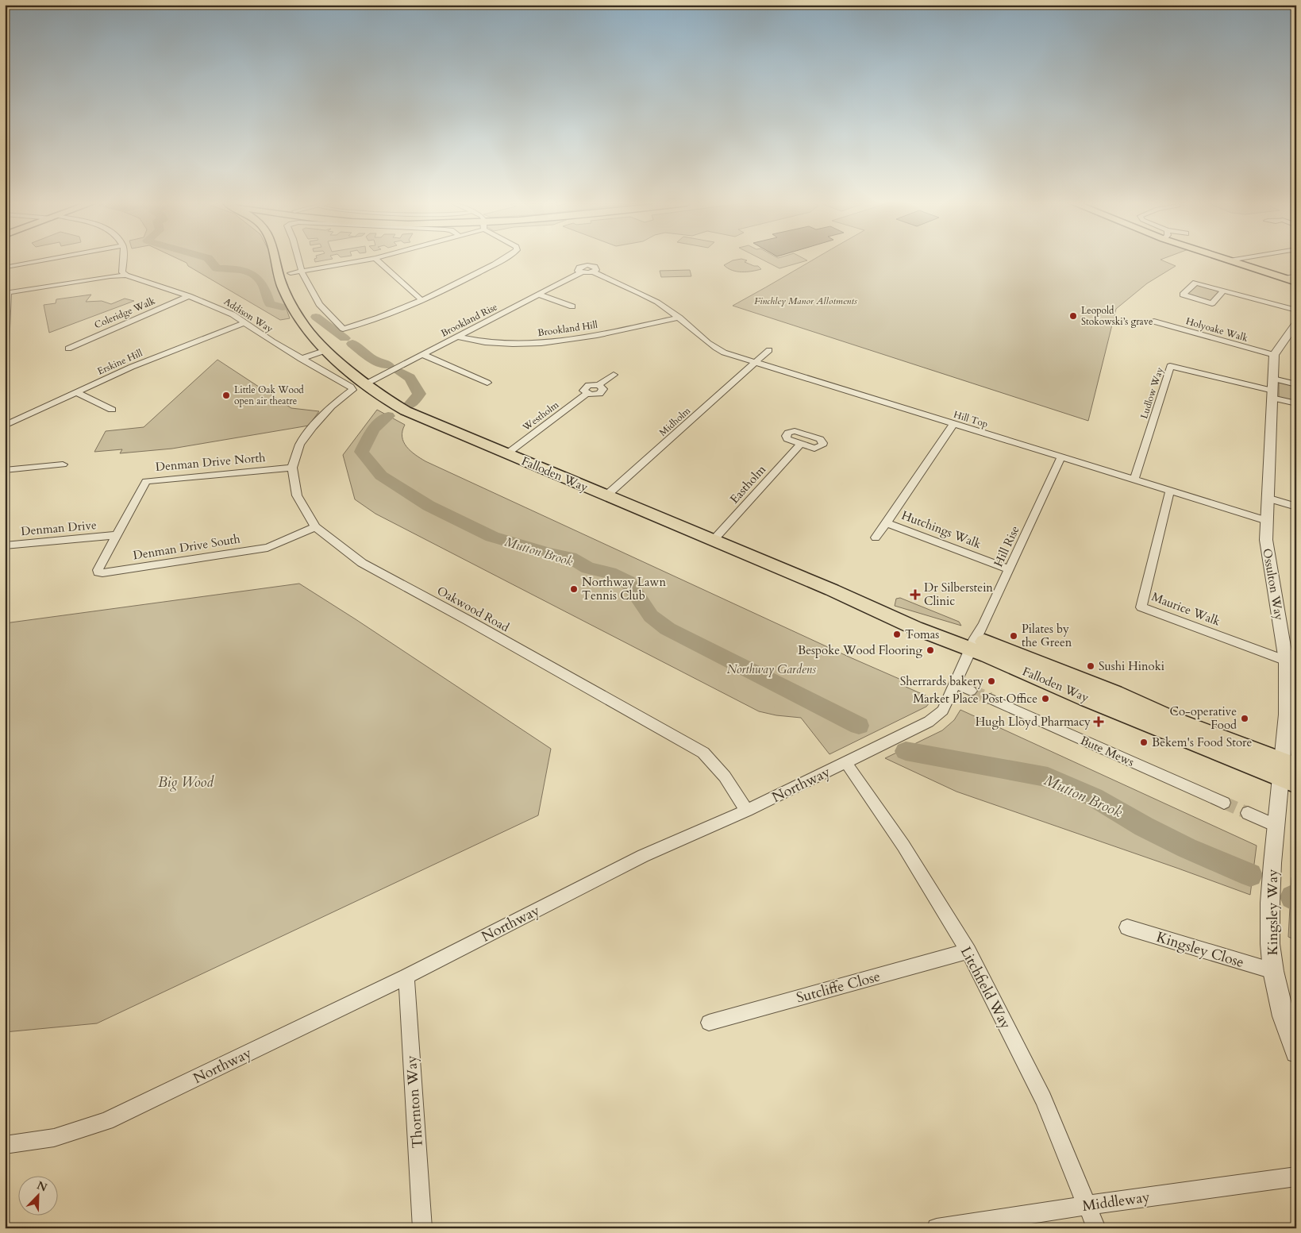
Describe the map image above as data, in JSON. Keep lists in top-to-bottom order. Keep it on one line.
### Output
{"streets":{"highway":["Falloden Way"],"street":["Coleridge Walk","Addison Way","Brookland Rise","Brookland Hill","Holyoake Walk","Erskine Hill","Ludlow Way","Westholm","Hill Top","Midholm","Denman Drive North","Eastholm","Denman Drive","Hutchings Walk","Hill Rise","Denman Drive South","Ossulton Way","Oakwood Road","Maurice Walk","Bute Mews","Northway","Kingsley Way","Kingsley Close","Sutcliffe Close","Litchfield Way","Thornton Way","Middleway"]},"crossings":[["Coleridge Walk","Addison Way"],["Addison Way","Brookland Rise"],["Addison Way","Erskine Hill"],["Addison Way","Falloden Way"],["Addison Way","Oakwood Road"],["Brookland Rise","Brookland Hill"],["Brookland Rise","Hill Top"],["Brookland Rise","Falloden Way"],["Brookland Rise","Oakwood Road"],["Brookland Hill","Hill Top"],["Holyoake Walk","Ossulton Way"],["Ludlow Way","Hill Top"],["Ludlow Way","Ossulton Way"],["Westholm","Falloden Way"],["Hill Top","Midholm"],["Hill Top","Hutchings Walk"],["Hill Top","Hill Rise"],["Hill Top","Ossulton Way"],["Hill Top","Maurice Walk"],["Midholm","Falloden Way"],["Denman Drive North","Denman Drive"],["Denman Drive North","Denman Drive South"],["Denman Drive North","Oakwood Road"],["Falloden Way","Eastholm"],["Falloden Way","Hill Rise"],["Falloden Way","Ossulton Way"],["Falloden Way","Oakwood Road"],["Falloden Way","Northway"],["Falloden Way","Kingsley Way"],["Denman Drive","Denman Drive South"],["Hutchings Walk","Hill Rise"],["Hill Rise","Northway"],["Denman Drive South","Oakwood Road"],["Ossulton Way","Maurice Walk"],["Ossulton Way","Kingsley Way"],["Oakwood Road","Northway"],["Northway","Litchfield Way"],["Northway","Thornton Way"],["Kingsley Way","Kingsley Close"],["Sutcliffe Close","Litchfield Way"],["Litchfield Way","Middleway"]],"water":["Mutton Brook"],"parks":["Finchley Manor Allotments","Northway Gardens","Big Wood"],"places":{"other":["Leopold Stokowski’s grave","Little Oak Wood open air theatre","Northway Lawn Tennis Club","Tomas","Pilates by the Green","Bespoke Wood Flooring","Sushi Hinoki","Sherrards bakery","Market Place Post Office","Co-operative Food","Bekem's Food Store"],"health":["Dr Silberstein Clinic","Hugh Lloyd Pharmacy"]},"north":"top right"}
